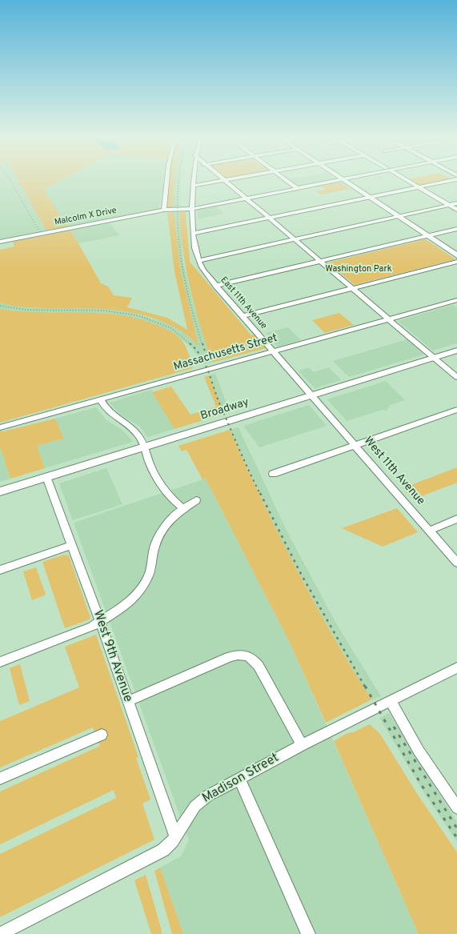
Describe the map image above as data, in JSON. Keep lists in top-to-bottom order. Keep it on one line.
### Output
{"streets":{"main road":["Broadway"],"street":["Malcolm X Drive","East 11th Avenue","Massachusetts Street","West 11th Avenue","West 9th Avenue","Madison Street"]},"crossings":[["Malcolm X Drive","East 11th Avenue"],["East 11th Avenue","Massachusetts Street"],["East 11th Avenue","Broadway"],["East 11th Avenue","West 11th Avenue"],["Broadway","West 11th Avenue"],["Broadway","West 9th Avenue"],["West 9th Avenue","Madison Street"]],"parks":["Washington Park"]}
